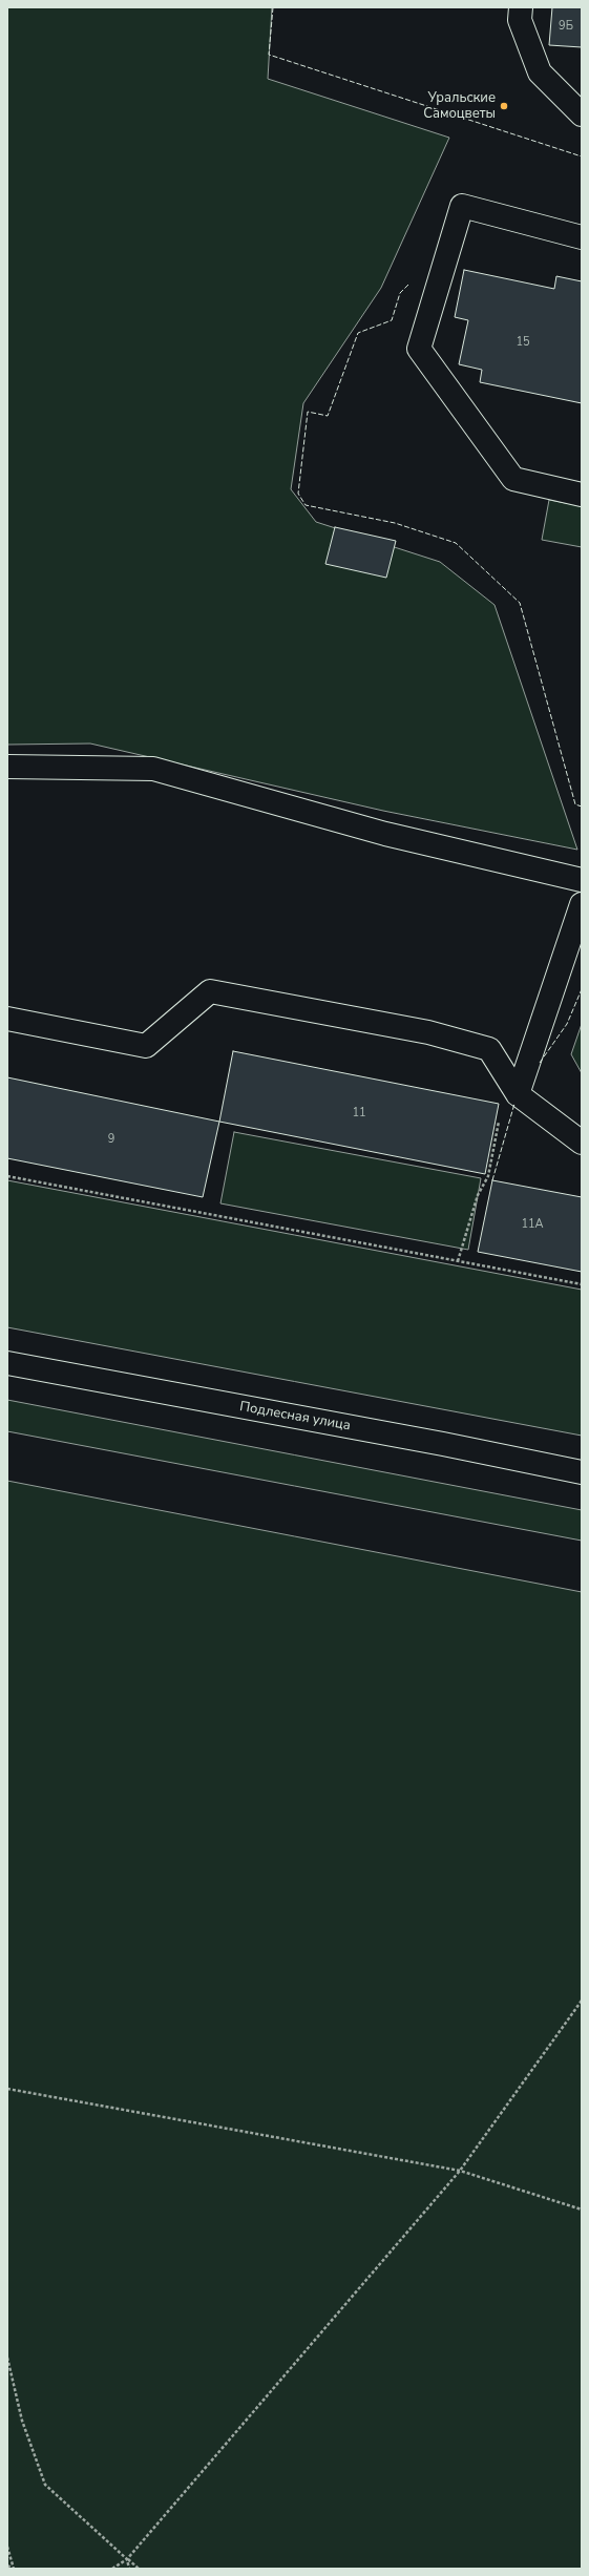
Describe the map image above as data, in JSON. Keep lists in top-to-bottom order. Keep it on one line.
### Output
{"streets":{"main road":["Подлесная улица"]},"places":["Уральские Самоцветы"],"house_numbers":["9Б","15","11","9","11А"]}
